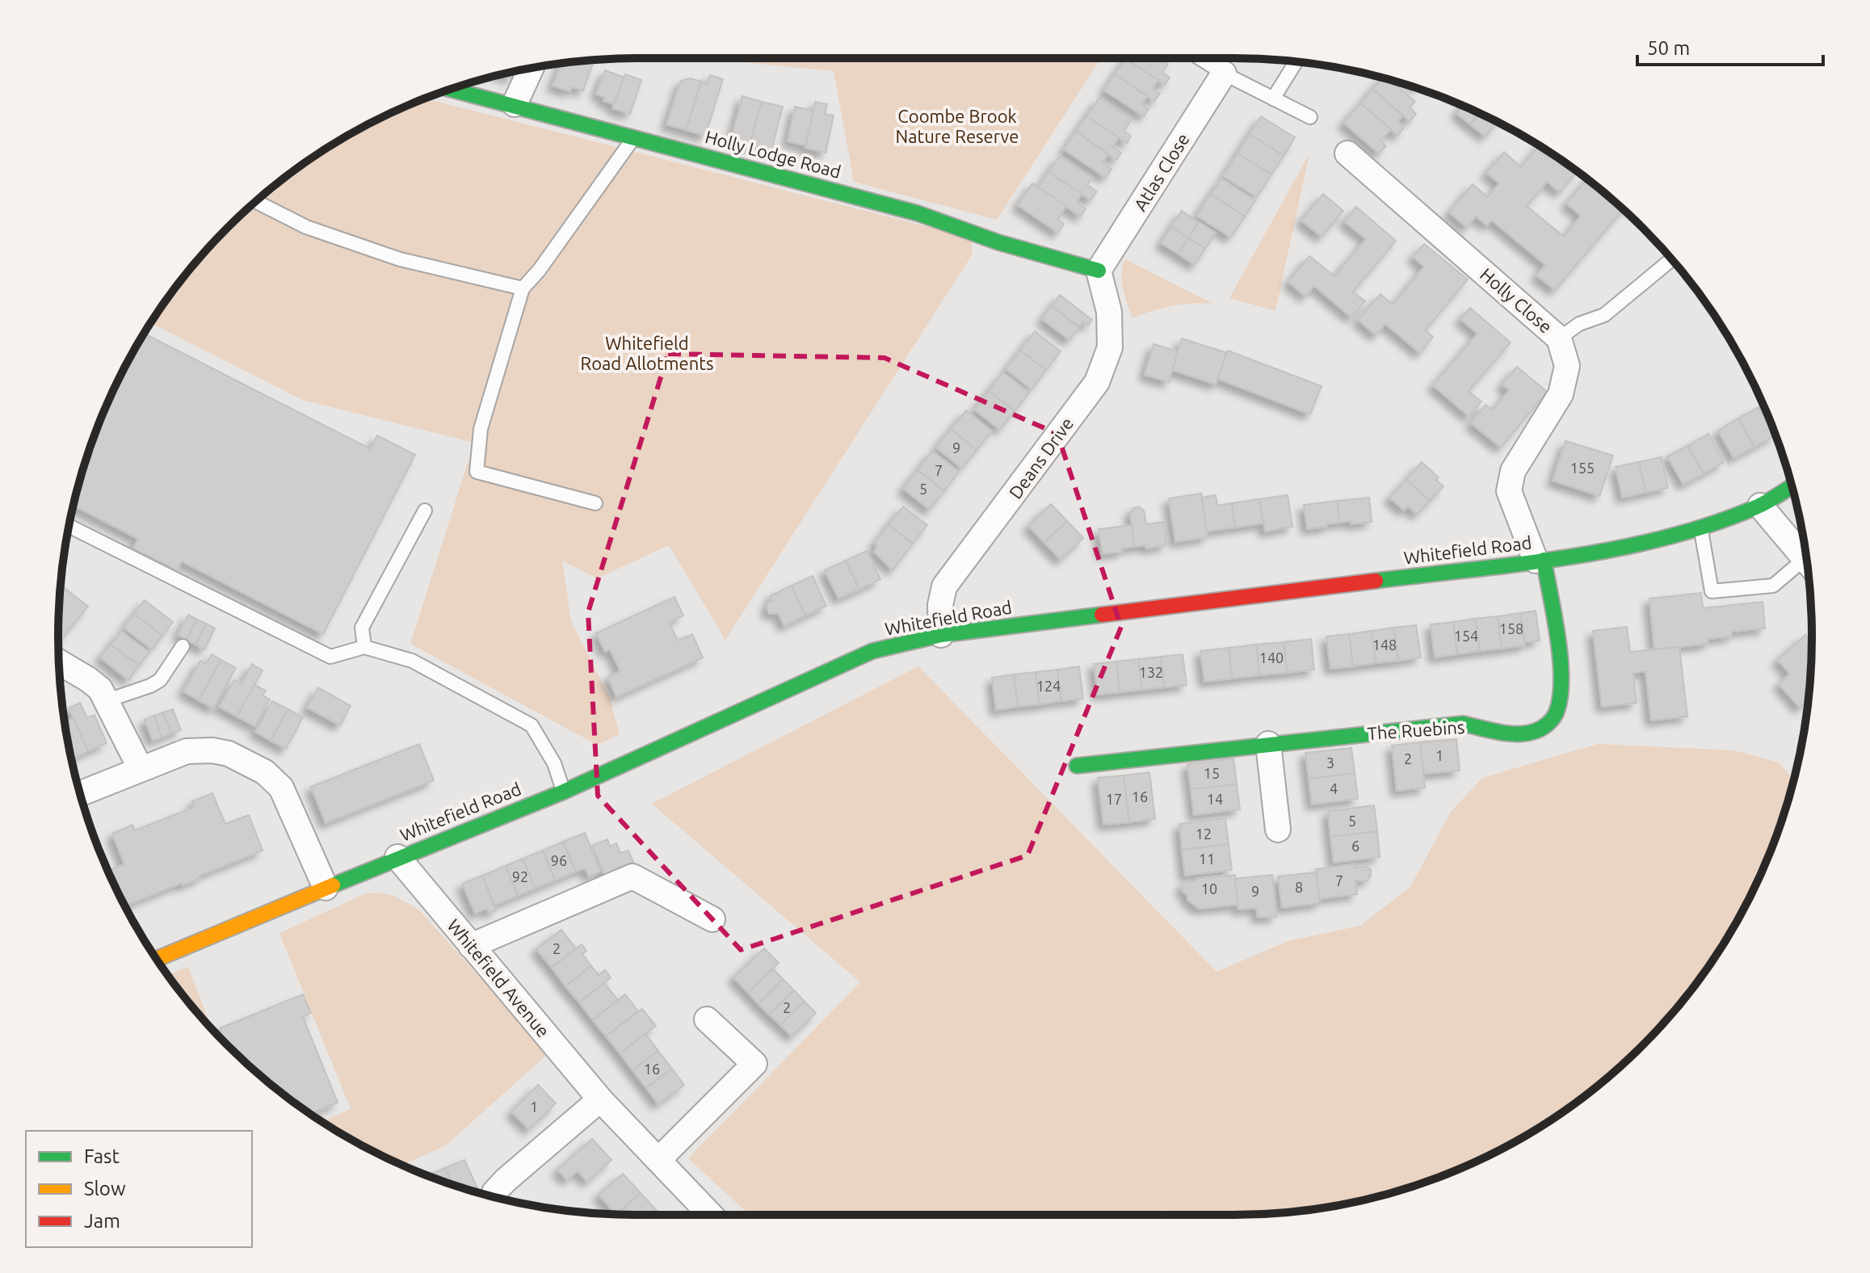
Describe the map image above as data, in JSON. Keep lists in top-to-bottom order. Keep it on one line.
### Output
{"streets":{"main road":["Holly Lodge Road","Whitefield Road","The Ruebins"],"street":["Atlas Close","Holly Close","Deans Drive","Whitefield Avenue"]},"crossings":[["Holly Lodge Road","Atlas Close"],["Holly Lodge Road","Deans Drive"],["Atlas Close","Deans Drive"],["Holly Close","Whitefield Road"],["Holly Close","The Ruebins"],["Deans Drive","Whitefield Road"],["Whitefield Road","The Ruebins"],["Whitefield Road","Whitefield Avenue"]],"parks":["Coombe Brook Nature Reserve","Whitefield Road Allotments"],"house_numbers":["9","155","7","5","158","154","148","140","132","124","1","2","3","15","4","16","17","14","5","12","6","11","96","92","7","8","10","9","2","2","16","1"],"legend":["Fast","Slow","Jam"],"scale_bar":"50 m"}
